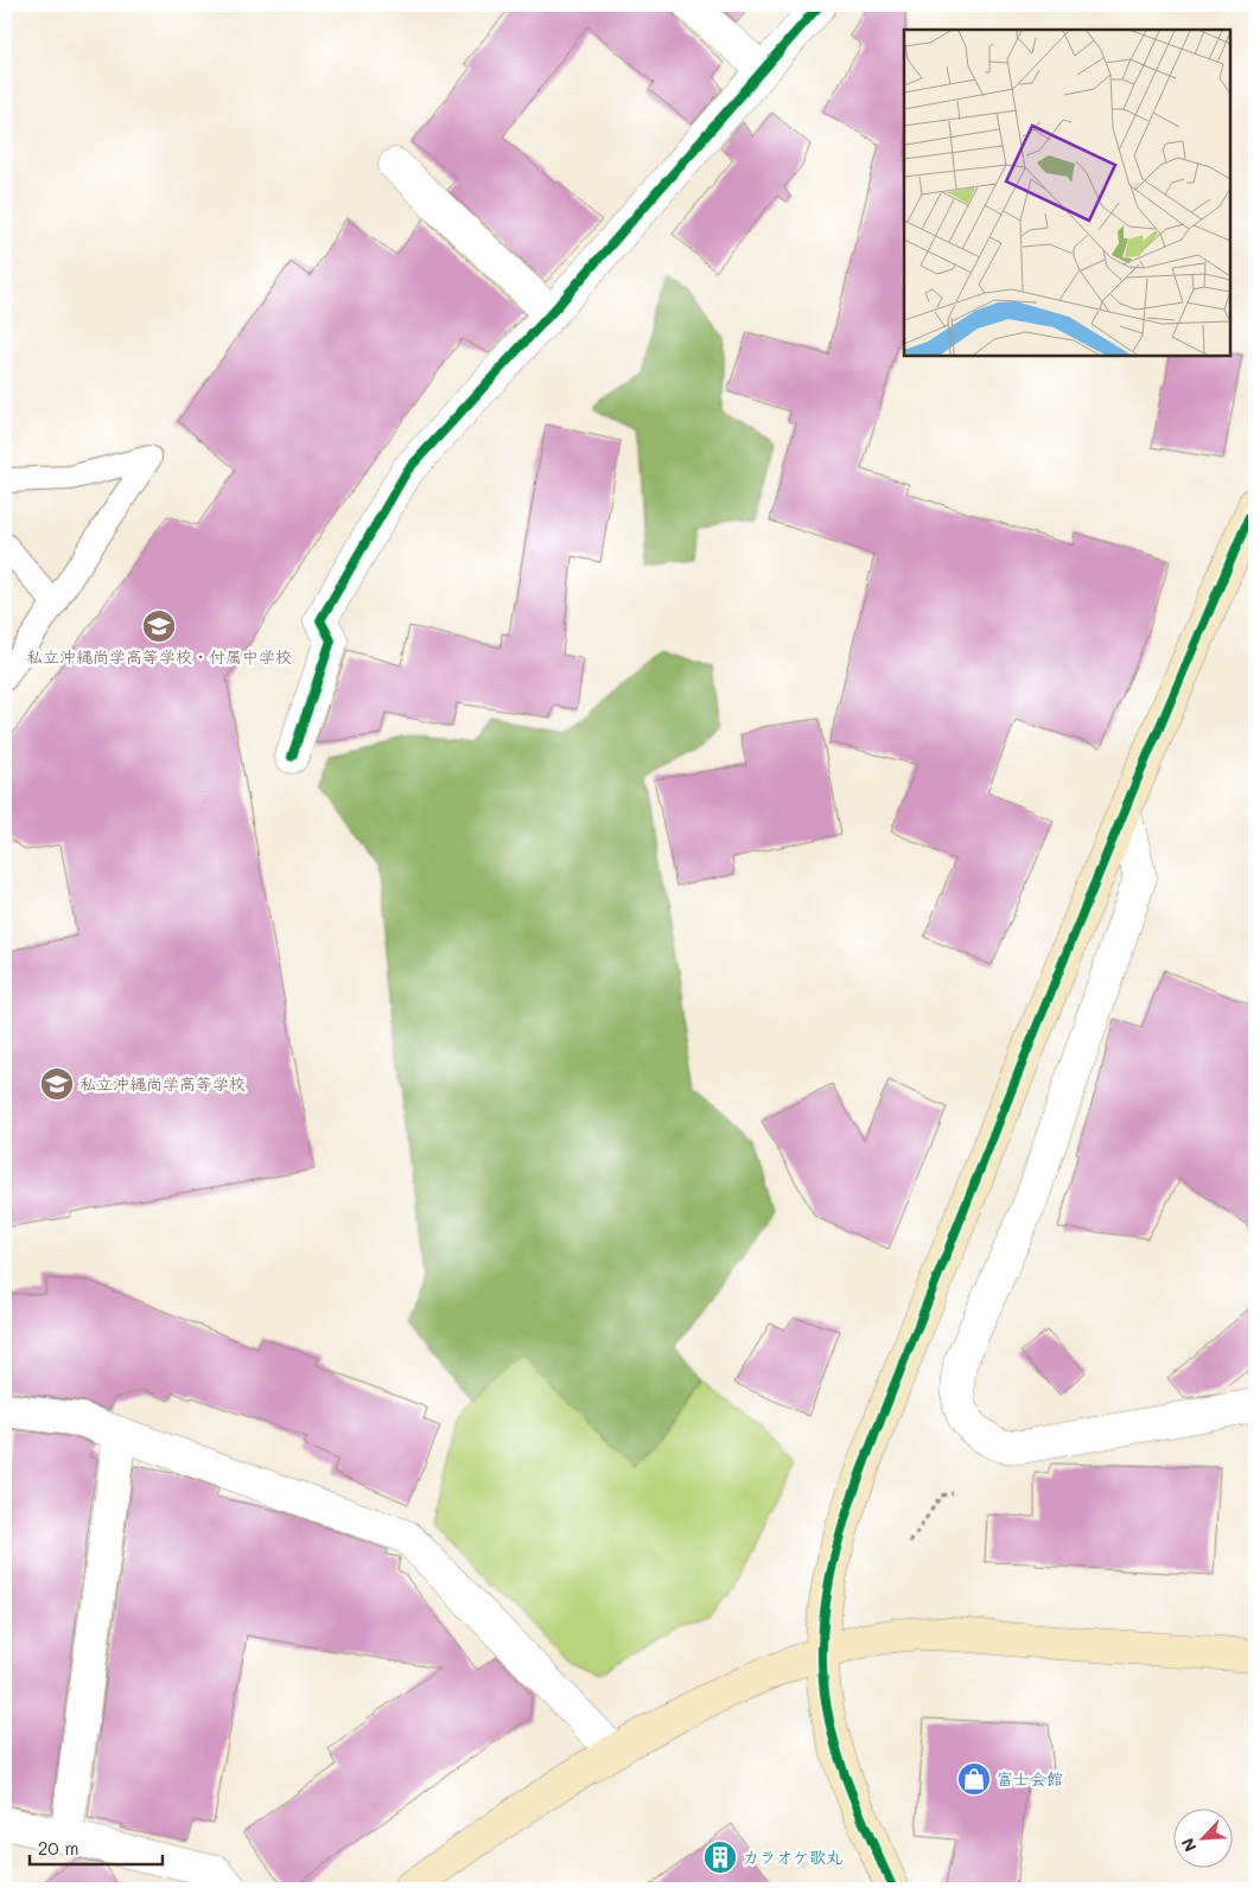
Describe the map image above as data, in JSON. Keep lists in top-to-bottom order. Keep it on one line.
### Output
{"places":{"school or university":["私立沖縄尚学高等学校・付属中学校","私立沖縄尚学高等学校"],"shop":["富士会館"],"building":["カラオケ歌丸"]},"scale_bar":"20 m","north":"bottom left"}
